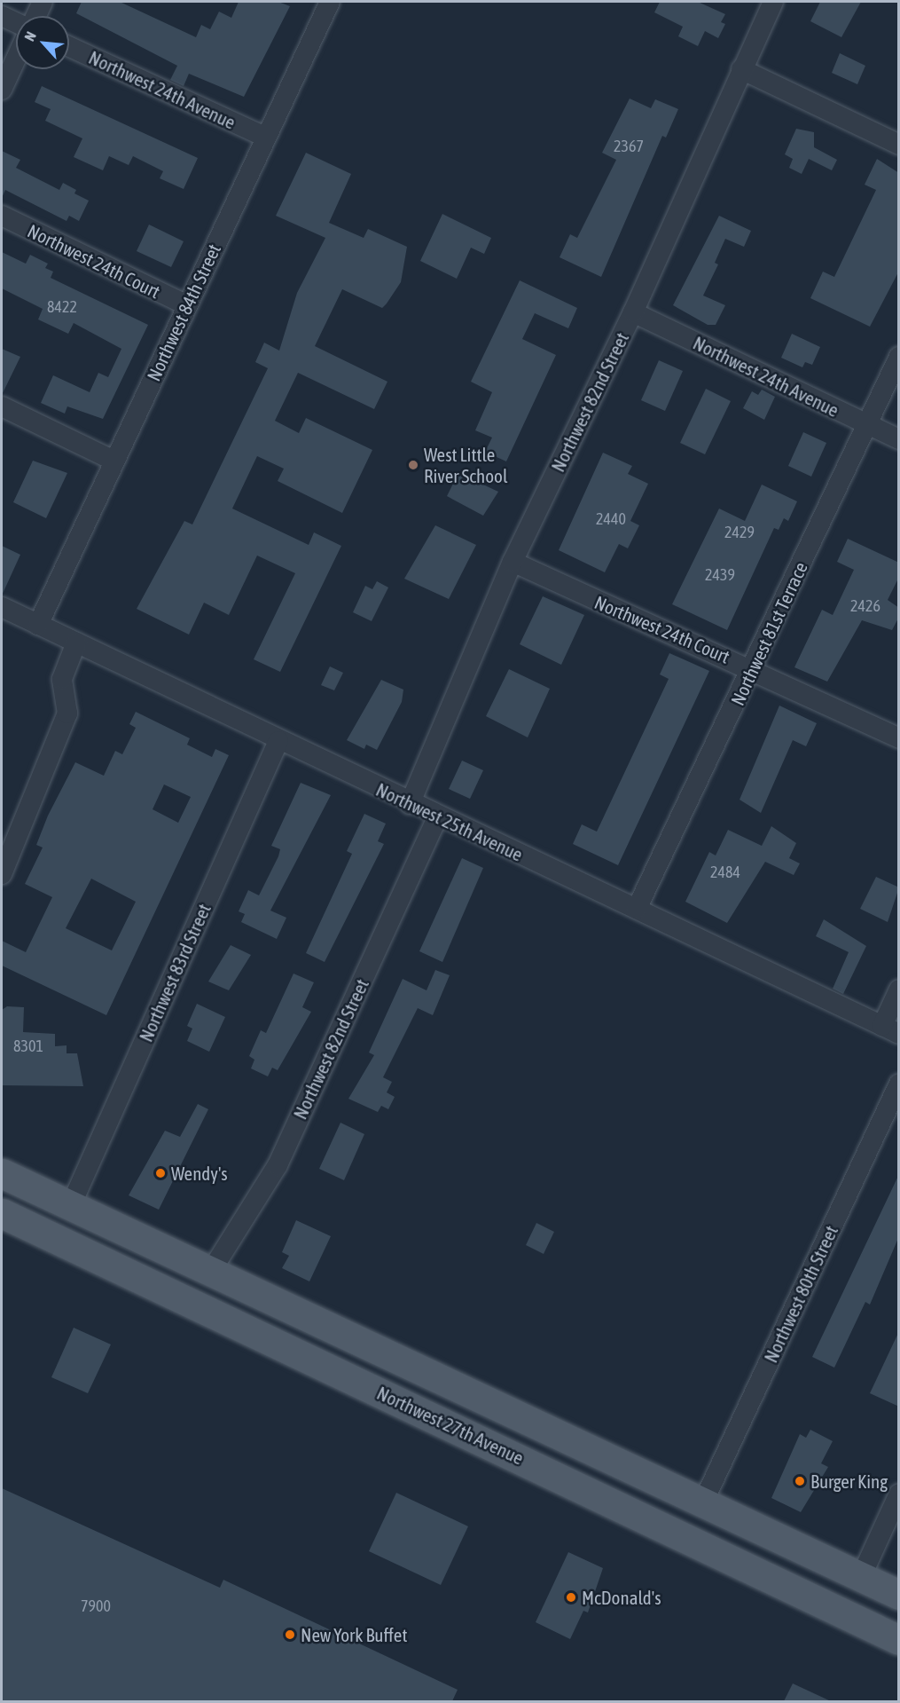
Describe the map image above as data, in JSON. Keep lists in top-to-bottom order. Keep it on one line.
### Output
{"streets":{"main road":["Northwest 27th Avenue"],"street":["Northwest 24th Avenue","Northwest 24th Court","Northwest 84th Street","Northwest 82nd Street","Northwest 81st Terrace","Northwest 25th Avenue","Northwest 83rd Street","Northwest 80th Street"]},"crossings":[["Northwest 24th Avenue","Northwest 84th Street"],["Northwest 24th Avenue","Northwest 82nd Street"],["Northwest 24th Avenue","Northwest 81st Terrace"],["Northwest 24th Court","Northwest 84th Street"],["Northwest 24th Court","Northwest 82nd Street"],["Northwest 24th Court","Northwest 81st Terrace"],["Northwest 84th Street","Northwest 25th Avenue"],["Northwest 82nd Street","Northwest 25th Avenue"],["Northwest 82nd Street","Northwest 27th Avenue"],["Northwest 81st Terrace","Northwest 25th Avenue"],["Northwest 25th Avenue","Northwest 83rd Street"],["Northwest 83rd Street","Northwest 27th Avenue"],["Northwest 80th Street","Northwest 27th Avenue"]],"places":["West Little River School","Wendy's","Burger King","McDonald's","New York Buffet"],"house_numbers":["2367","8422","2440","2429","2439","2426","2484","8301","7900"],"north":"top left"}
